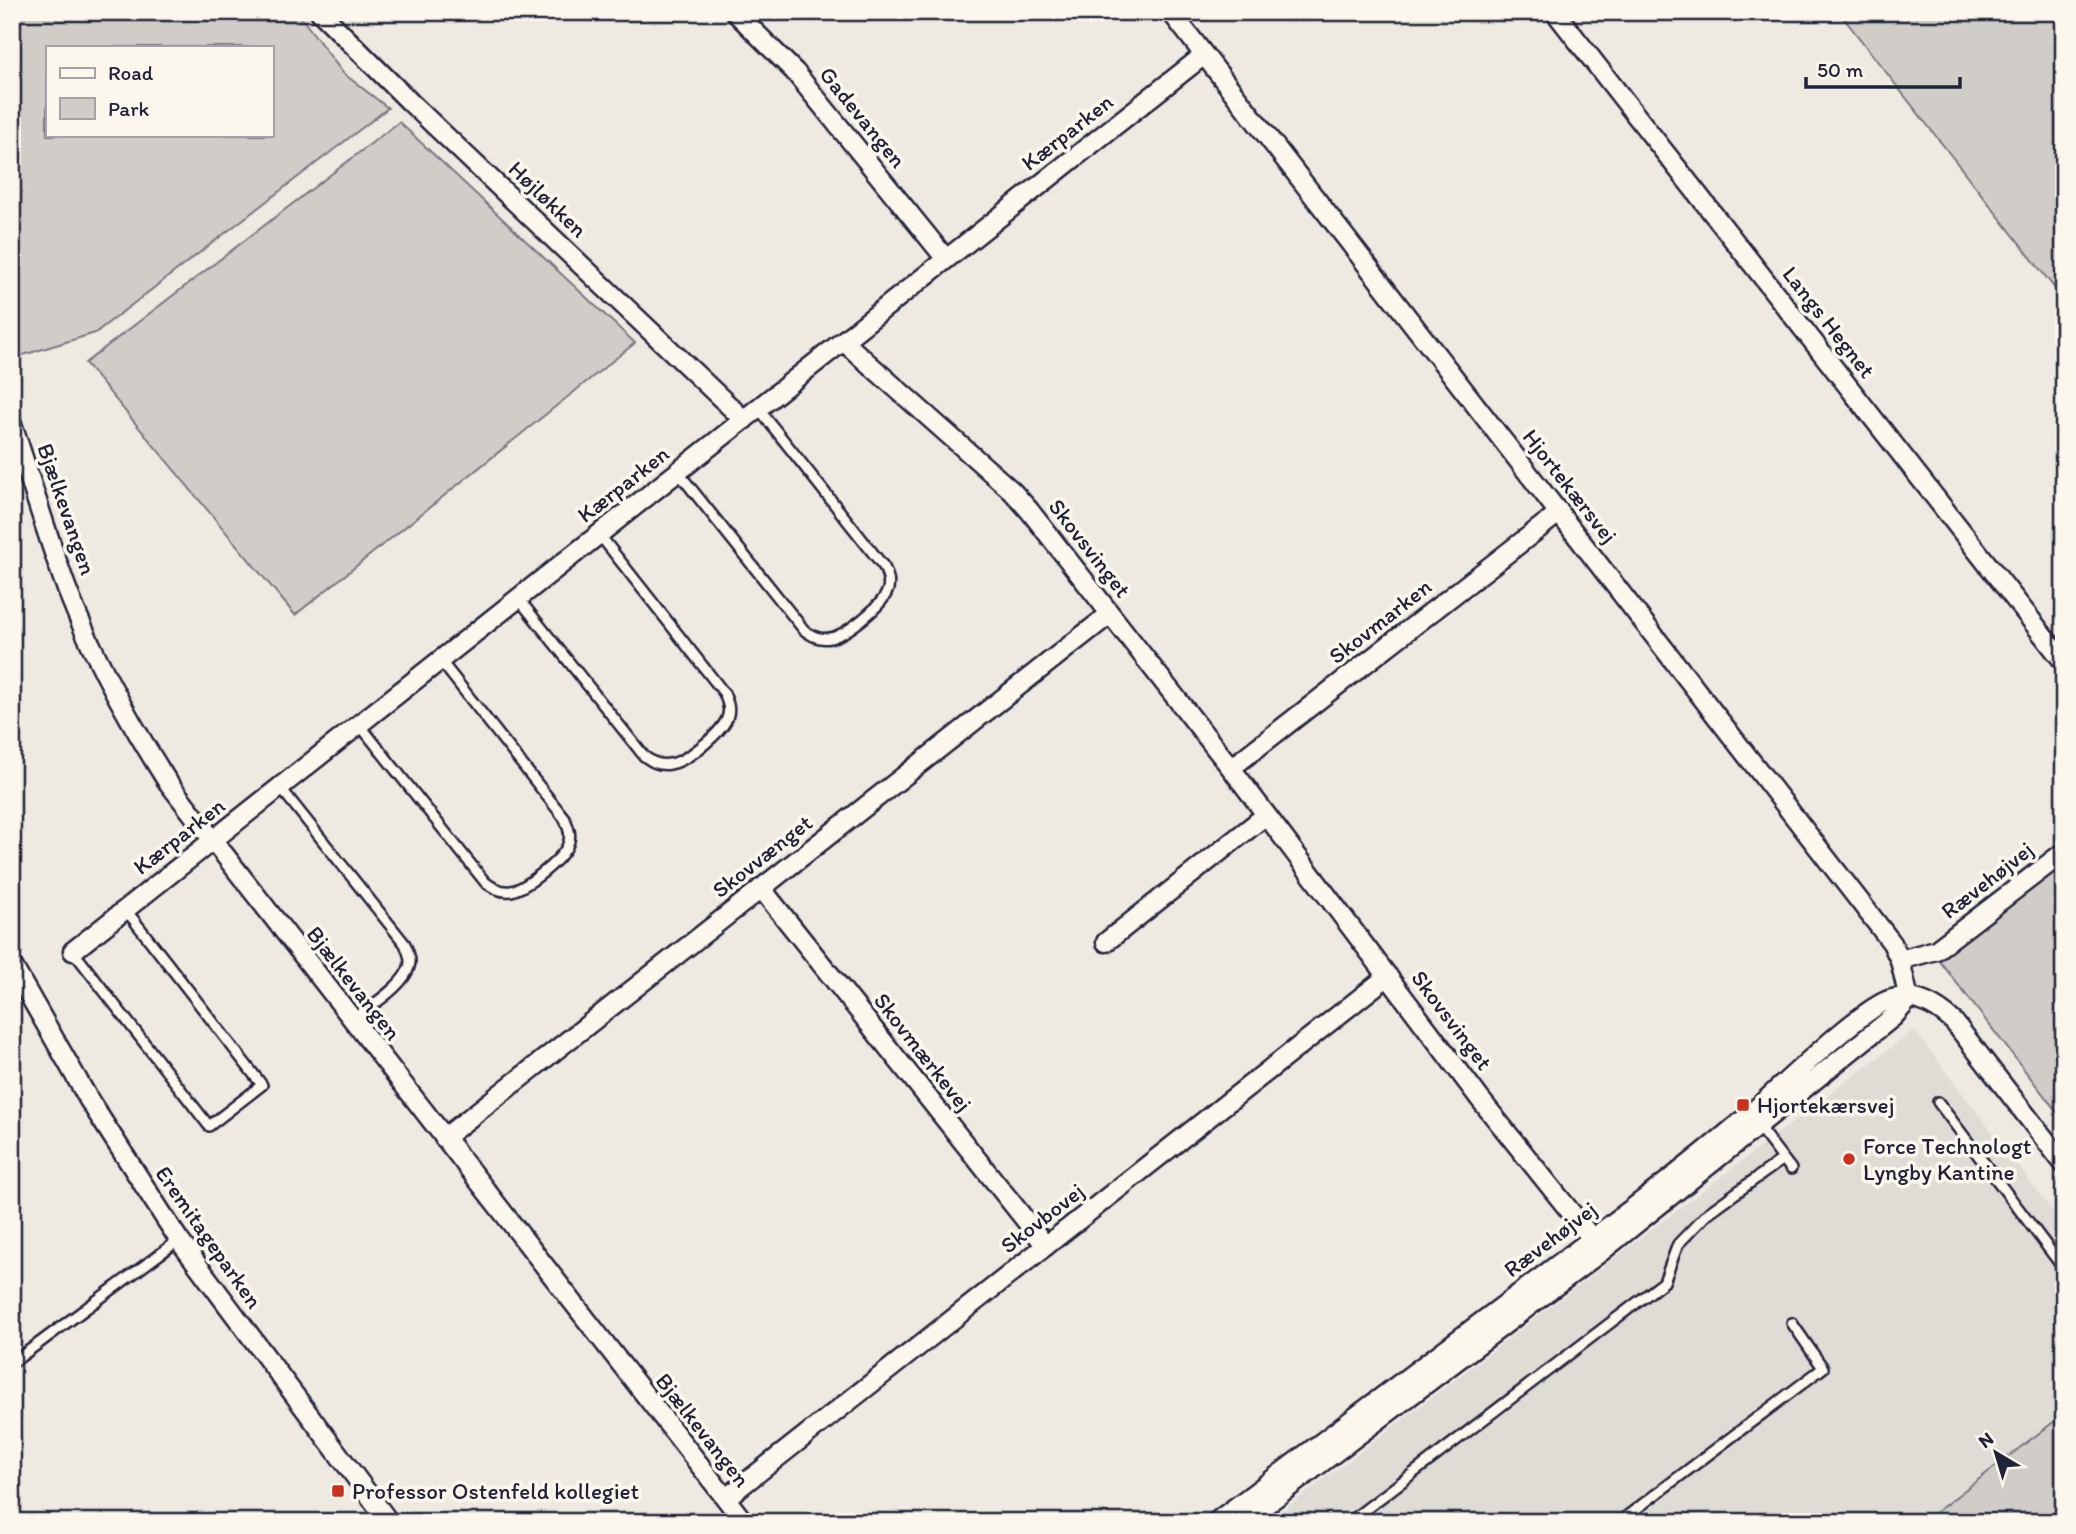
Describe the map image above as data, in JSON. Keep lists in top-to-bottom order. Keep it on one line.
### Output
{"streets":{"street":["Gadevangen","Kærparken","Højløkken","Langs Hegnet","Hjortekærsvej","Bjælkevangen","Skovsvinget","Skovmarken","Skovvænget","Rævehøjvej","Skovmærkevej","Skovbovej","Eremitageparken"]},"crossings":[["Gadevangen","Kærparken"],["Kærparken","Højløkken"],["Kærparken","Hjortekærsvej"],["Kærparken","Bjælkevangen"],["Kærparken","Skovsvinget"],["Hjortekærsvej","Skovmarken"],["Hjortekærsvej","Rævehøjvej"],["Bjælkevangen","Skovvænget"],["Bjælkevangen","Skovbovej"],["Skovsvinget","Skovmarken"],["Skovsvinget","Skovvænget"],["Skovsvinget","Rævehøjvej"],["Skovsvinget","Skovbovej"],["Skovvænget","Skovmærkevej"],["Skovmærkevej","Skovbovej"]],"places":{"transit":["Hjortekærsvej","Professor Ostenfeld kollegiet"],"other":["Force Technologt Lyngby Kantine"]},"legend":["Road","Park"],"scale_bar":"50 m","north":"top left"}
